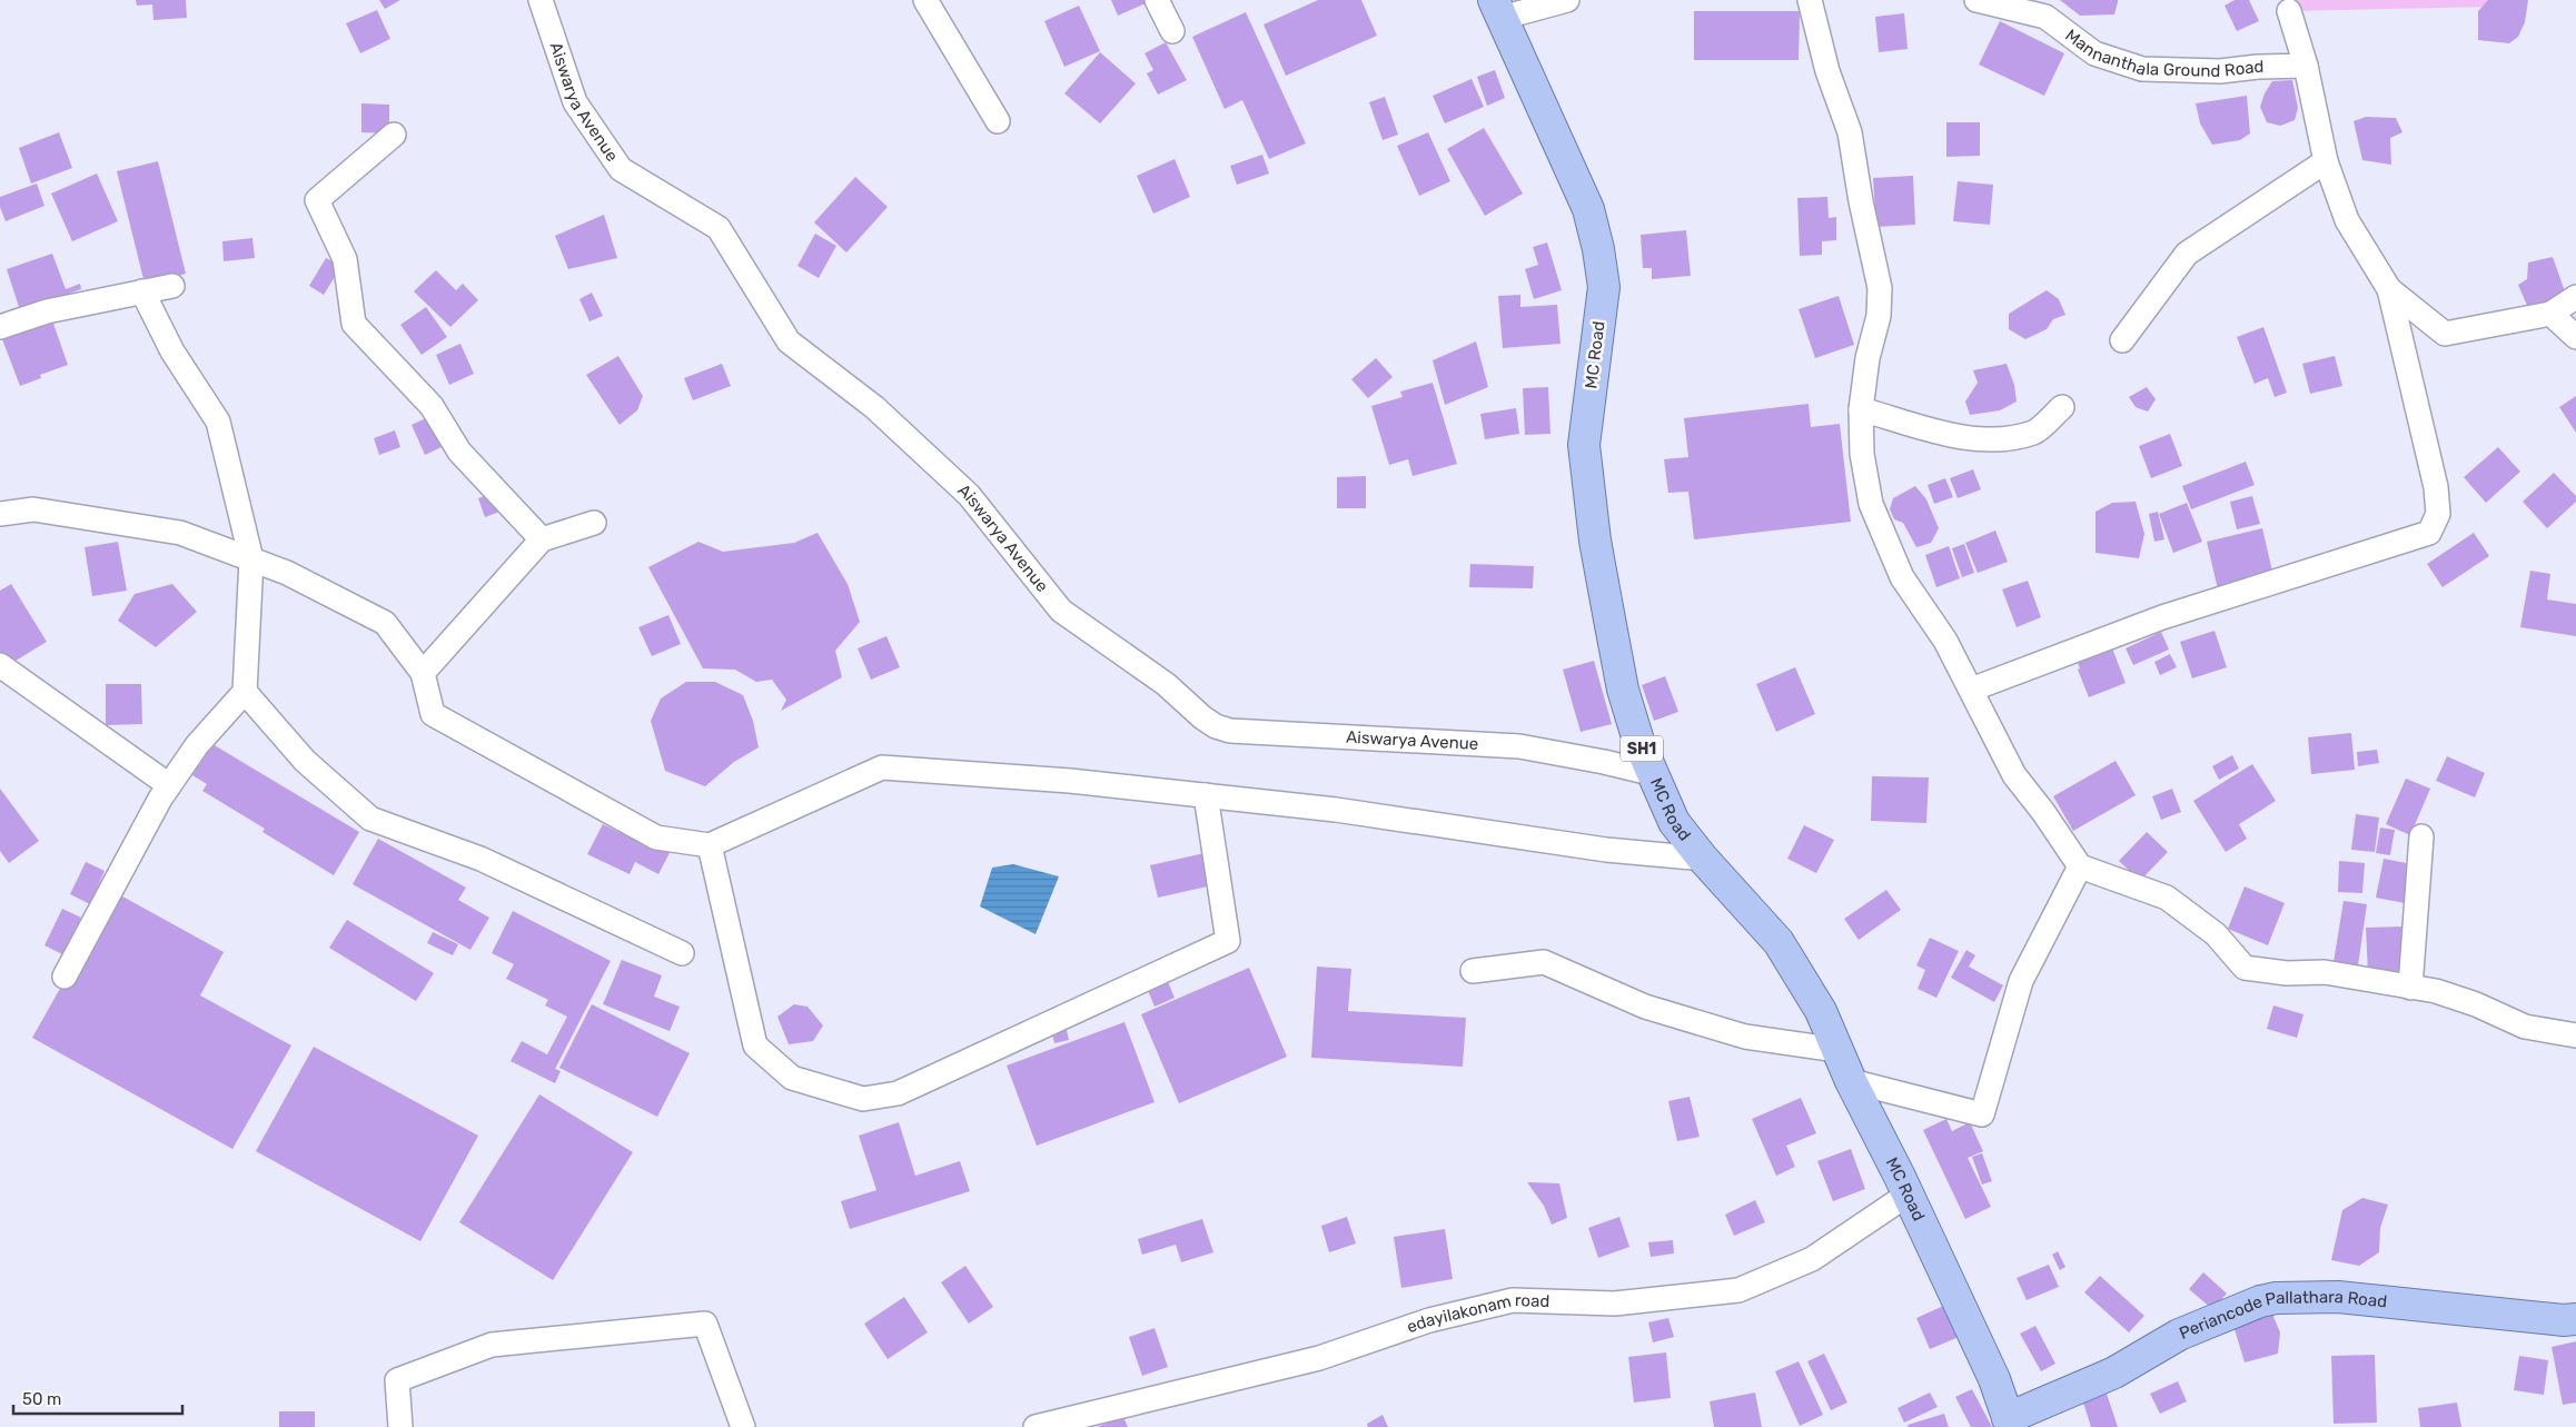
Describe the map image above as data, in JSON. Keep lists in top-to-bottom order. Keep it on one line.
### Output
{"streets":{"main road":["MC Road","SH1","Periancode Pallathara Road"],"street":["Mannanthala Ground Road","Aiswarya Avenue","edayilakonam road"]},"crossings":[["Aiswarya Avenue","MC Road"],["MC Road","edayilakonam road"],["MC Road","Periancode Pallathara Road"]],"scale_bar":"50 m"}
